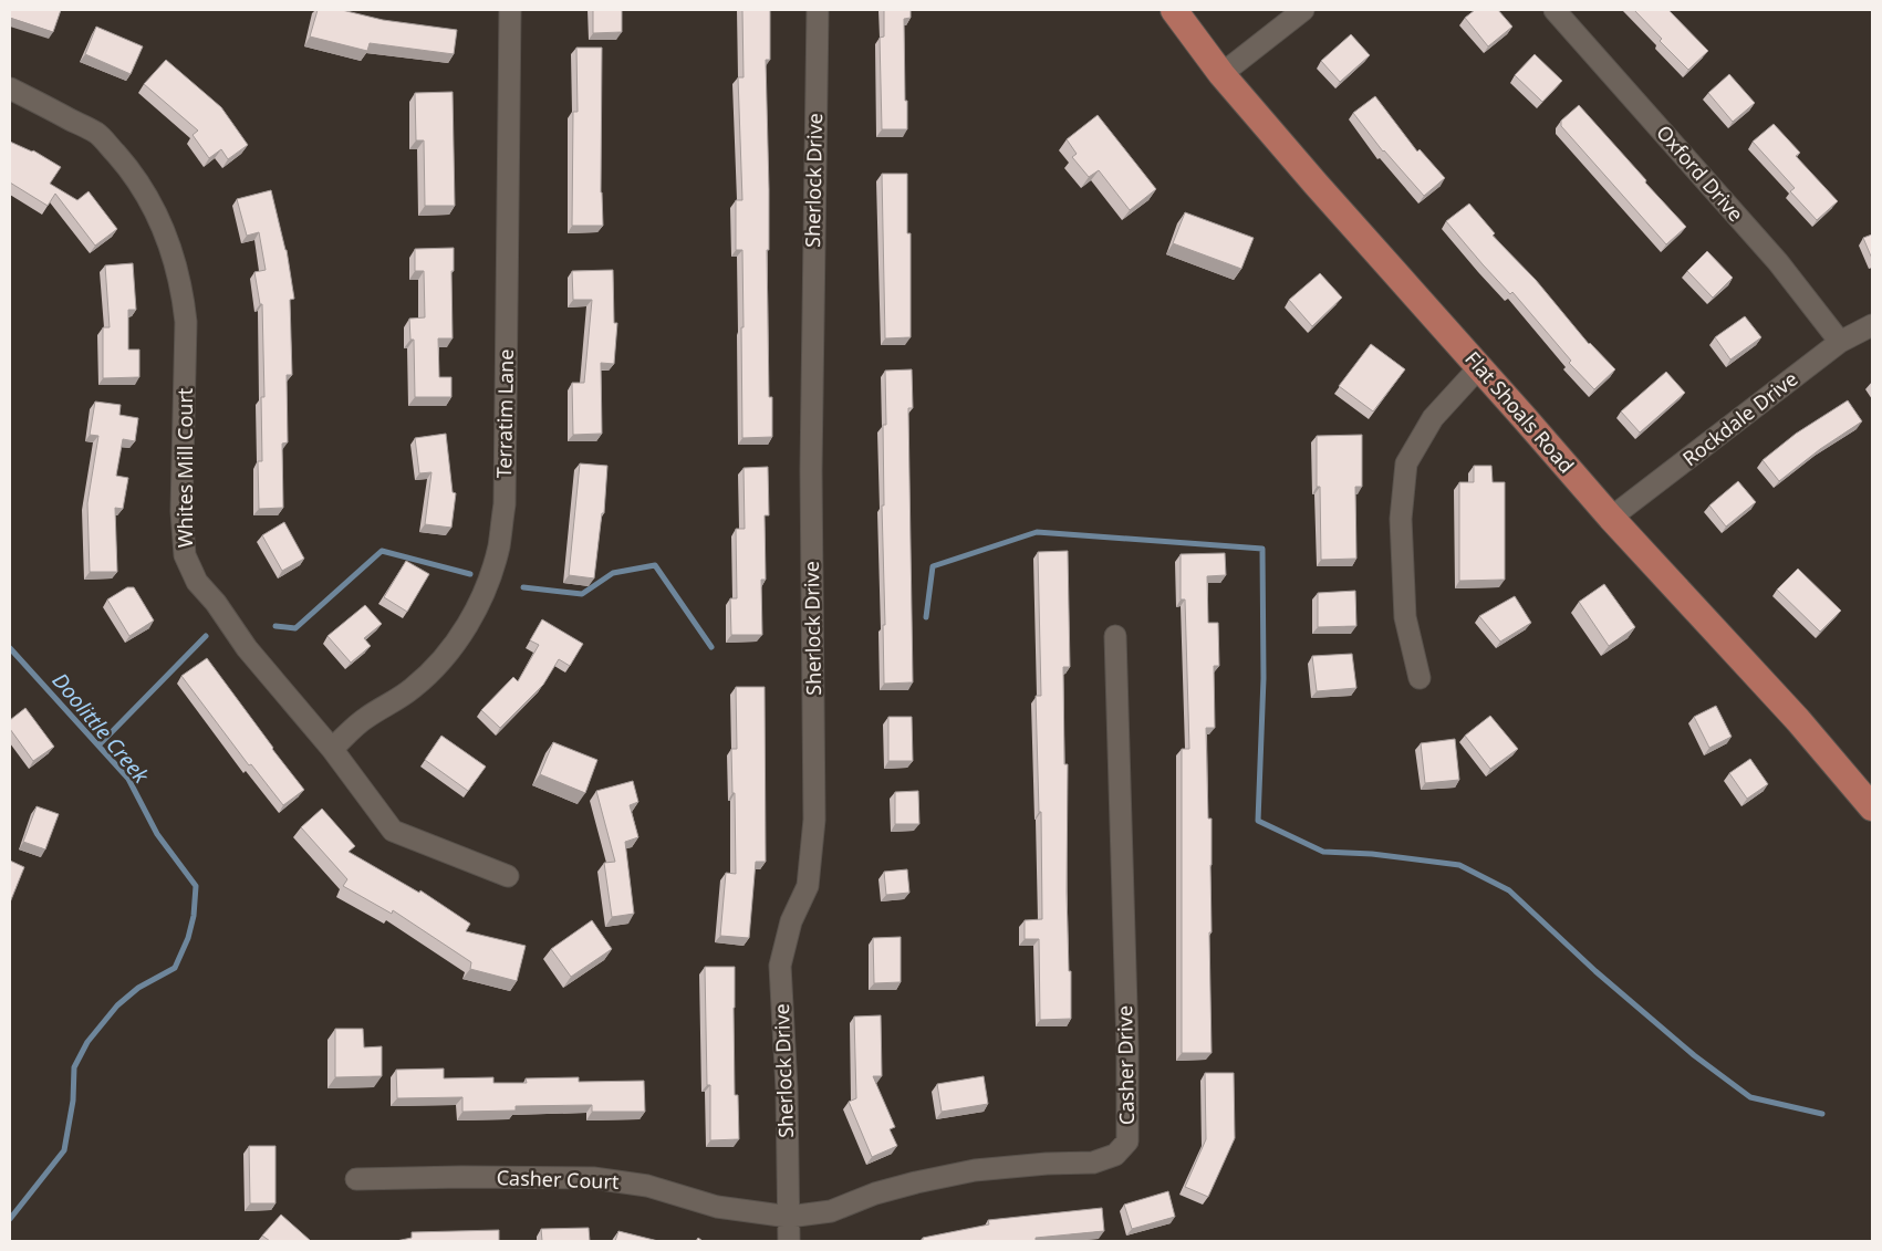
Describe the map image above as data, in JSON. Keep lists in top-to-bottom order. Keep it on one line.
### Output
{"streets":{"main road":["Flat Shoals Road"],"street":["Oxford Drive","Sherlock Drive","Terratim Lane","Rockdale Drive","Whites Mill Court","Casher Drive","Casher Court"]},"crossings":[["Oxford Drive","Rockdale Drive"],["Sherlock Drive","Casher Drive"],["Sherlock Drive","Casher Court"],["Flat Shoals Road","Rockdale Drive"],["Terratim Lane","Whites Mill Court"],["Casher Drive","Casher Court"]],"water":["Doolittle Creek"]}
